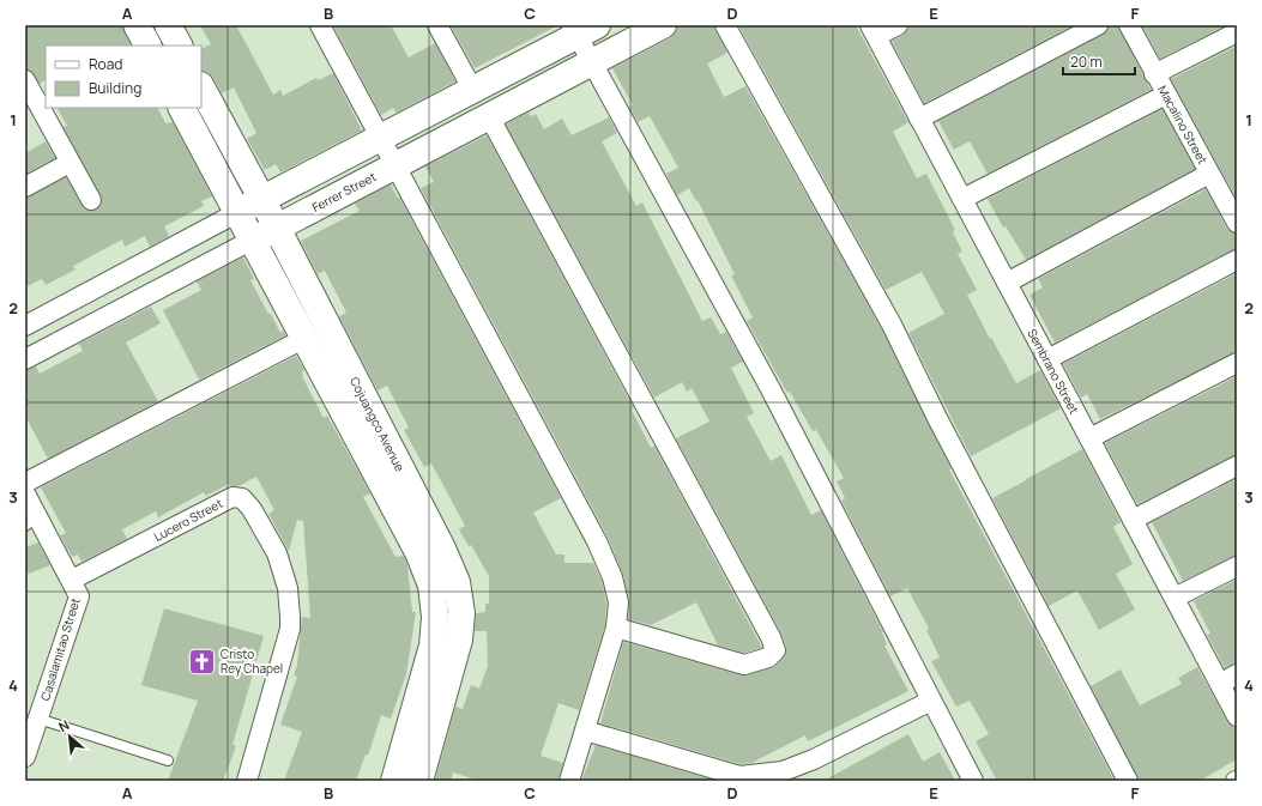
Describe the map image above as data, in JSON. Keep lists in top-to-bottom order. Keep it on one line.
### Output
{"streets":{"main road":["Ferrer Street","Cojuangco Avenue"],"street":["Macalino Street","Sembrano Street","Lucero Street","Casalamitao Street"]},"crossings":[["Ferrer Street","Cojuangco Avenue"],["Lucero Street","Casalamitao Street"]],"places":{"church":["Cristo Rey Chapel"]},"legend":["Road","Building"],"scale_bar":"20 m","north":"top left","grid":{"columns":["A","B","C","D","E","F"],"rows":["1","2","3","4"]}}
